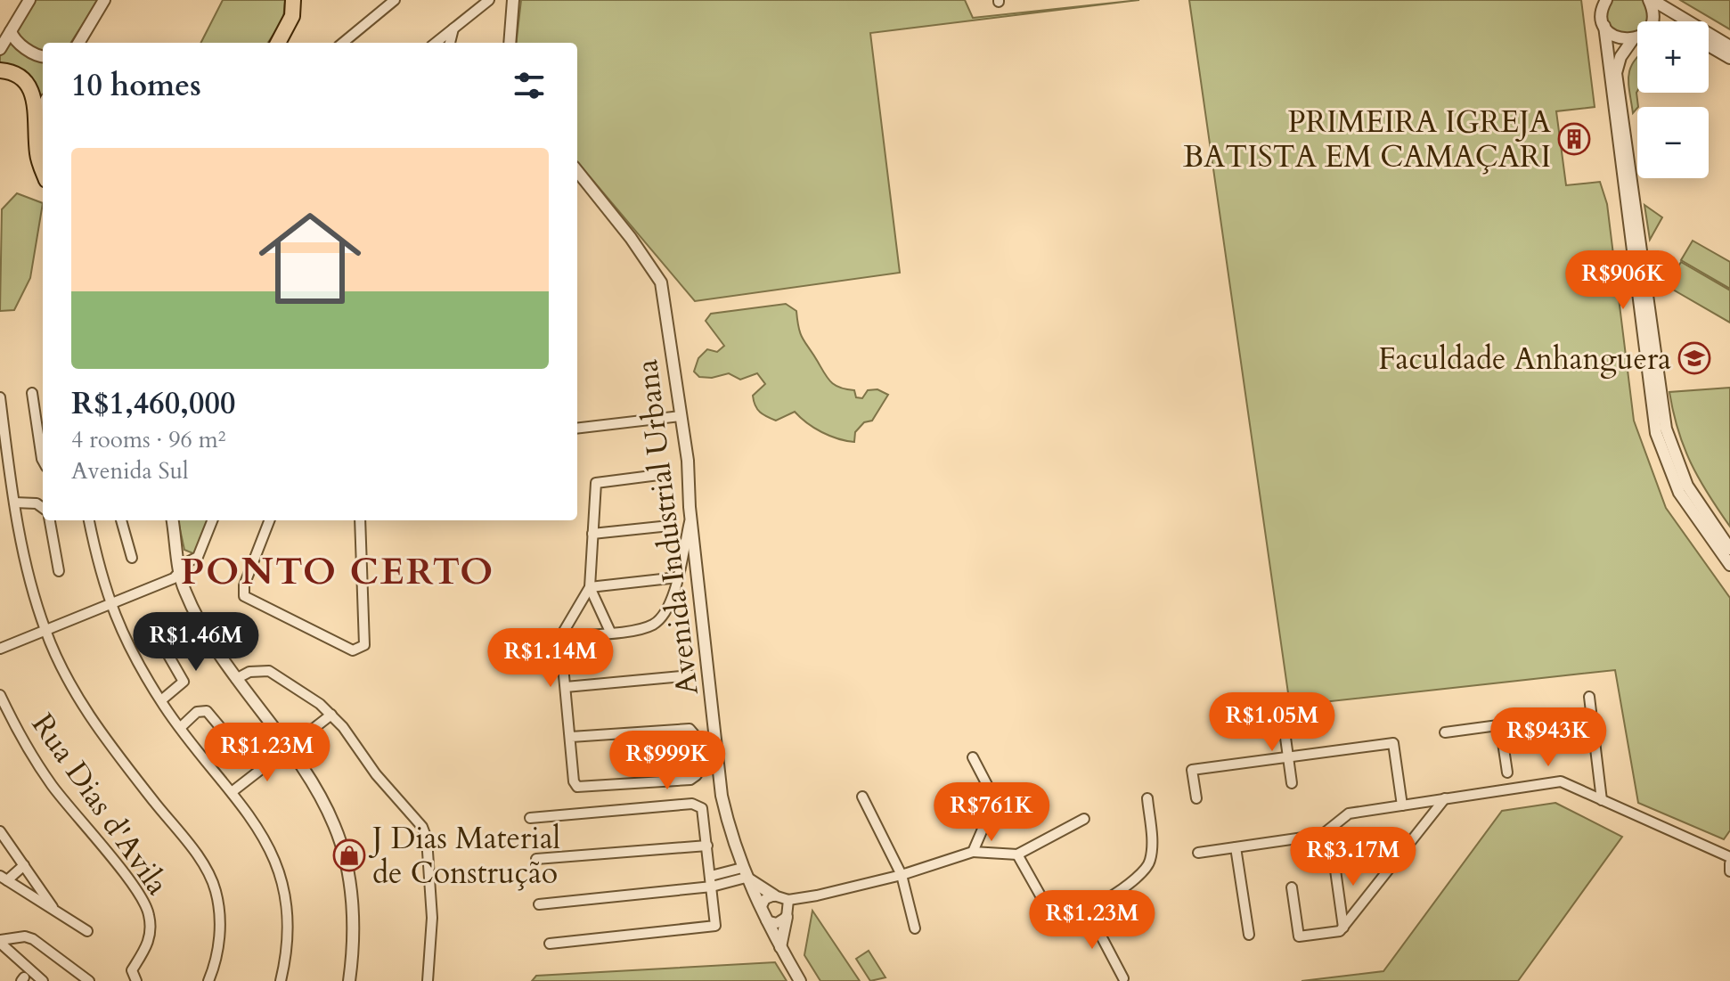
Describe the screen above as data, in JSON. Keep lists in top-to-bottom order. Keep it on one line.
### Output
{"streets":{"street":["Avenida Industrial Urbana","Rua Dias d'Avila"]},"districts":["PONTO CERTO"],"places":{"building":["PRIMEIRA IGREJA BATISTA EM CAMAÇARI"],"school or university":["Faculdade Anhanguera"],"shop":["J Dias Material de Construção"]},"page":{"map_buttons":["+","−"],"heading":"10 homes","list":[{"name":"R$1,460,000","note":"4 rooms · 96 m² · Avenida Sul"}],"price":["R$906K","R$1.46M","R$1.14M","R$1.05M","R$943K","R$1.23M","R$999K","R$761K","R$3.17M","R$1.23M"]}}
